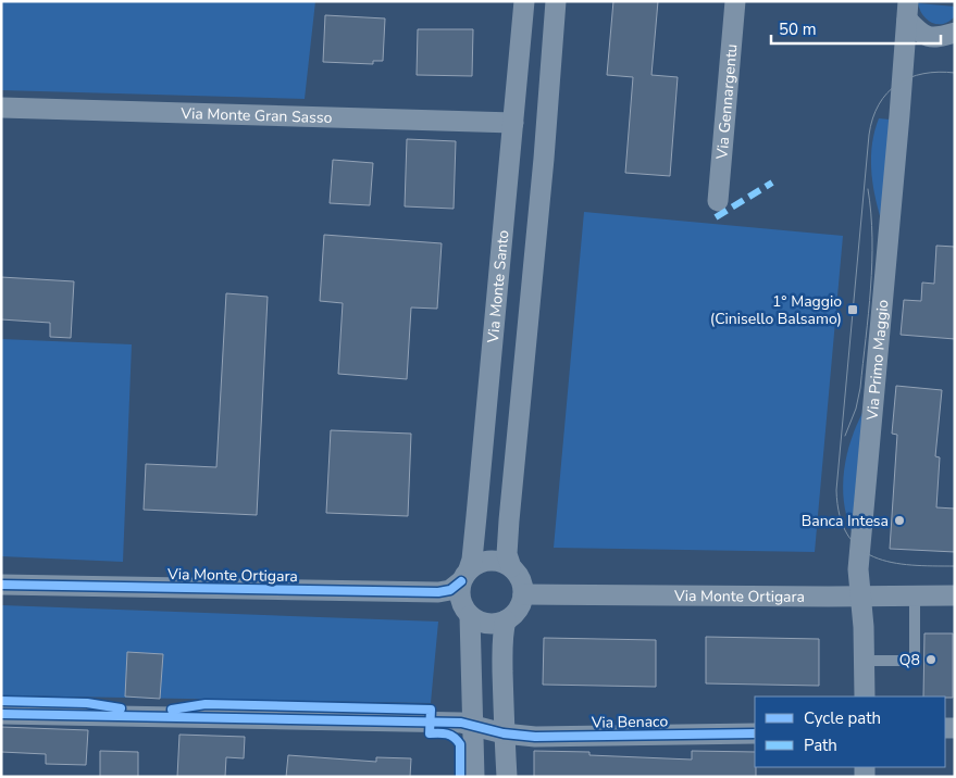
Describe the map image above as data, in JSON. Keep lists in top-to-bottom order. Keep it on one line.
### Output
{"streets":{"street":["Via Gennargentu","Via Monte Gran Sasso","Via Monte Santo","Via Primo Maggio","Via Monte Ortigara","Via Benaco"]},"crossings":[["Via Monte Gran Sasso","Via Monte Santo"],["Via Monte Santo","Via Monte Ortigara"],["Via Primo Maggio","Via Monte Ortigara"]],"places":{"transit":["1° Maggio (Cinisello Balsamo)"],"other":["Banca Intesa","Q8"]},"legend":["Cycle path","Path"],"scale_bar":"50 m"}
